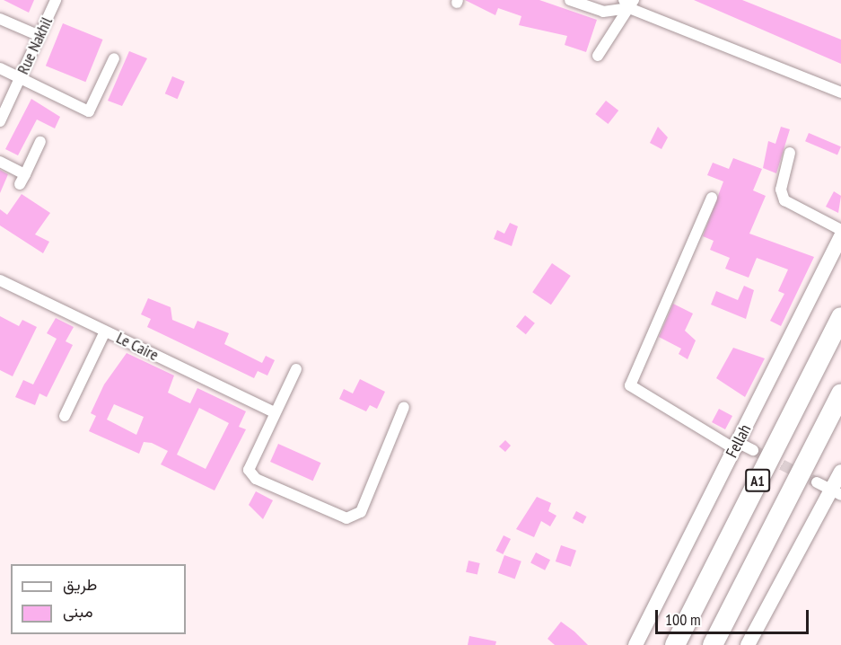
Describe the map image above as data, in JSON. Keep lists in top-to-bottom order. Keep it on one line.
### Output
{"streets":{"highway":["A1"],"street":["Rue Nakhil","Le Caire","Fellah"]},"legend":["طريق","مبنى"],"scale_bar":"100 m"}
